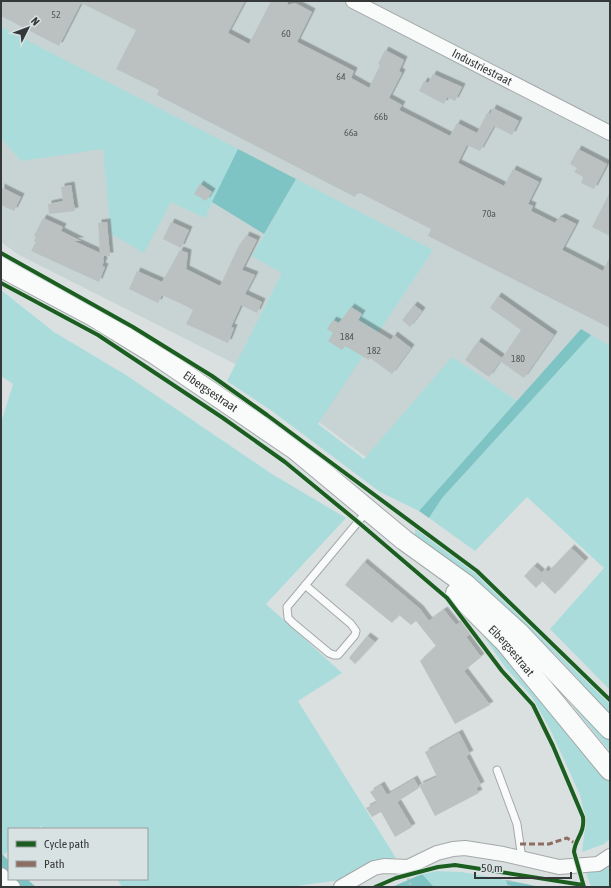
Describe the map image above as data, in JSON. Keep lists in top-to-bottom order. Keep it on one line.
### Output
{"streets":{"main road":["Eibergsestraat"],"street":["Industriestraat"]},"house_numbers":["52","60","64","66b","66a","70a","184","182","180"],"legend":["Cycle path","Path"],"scale_bar":"50 m","north":"top right"}
